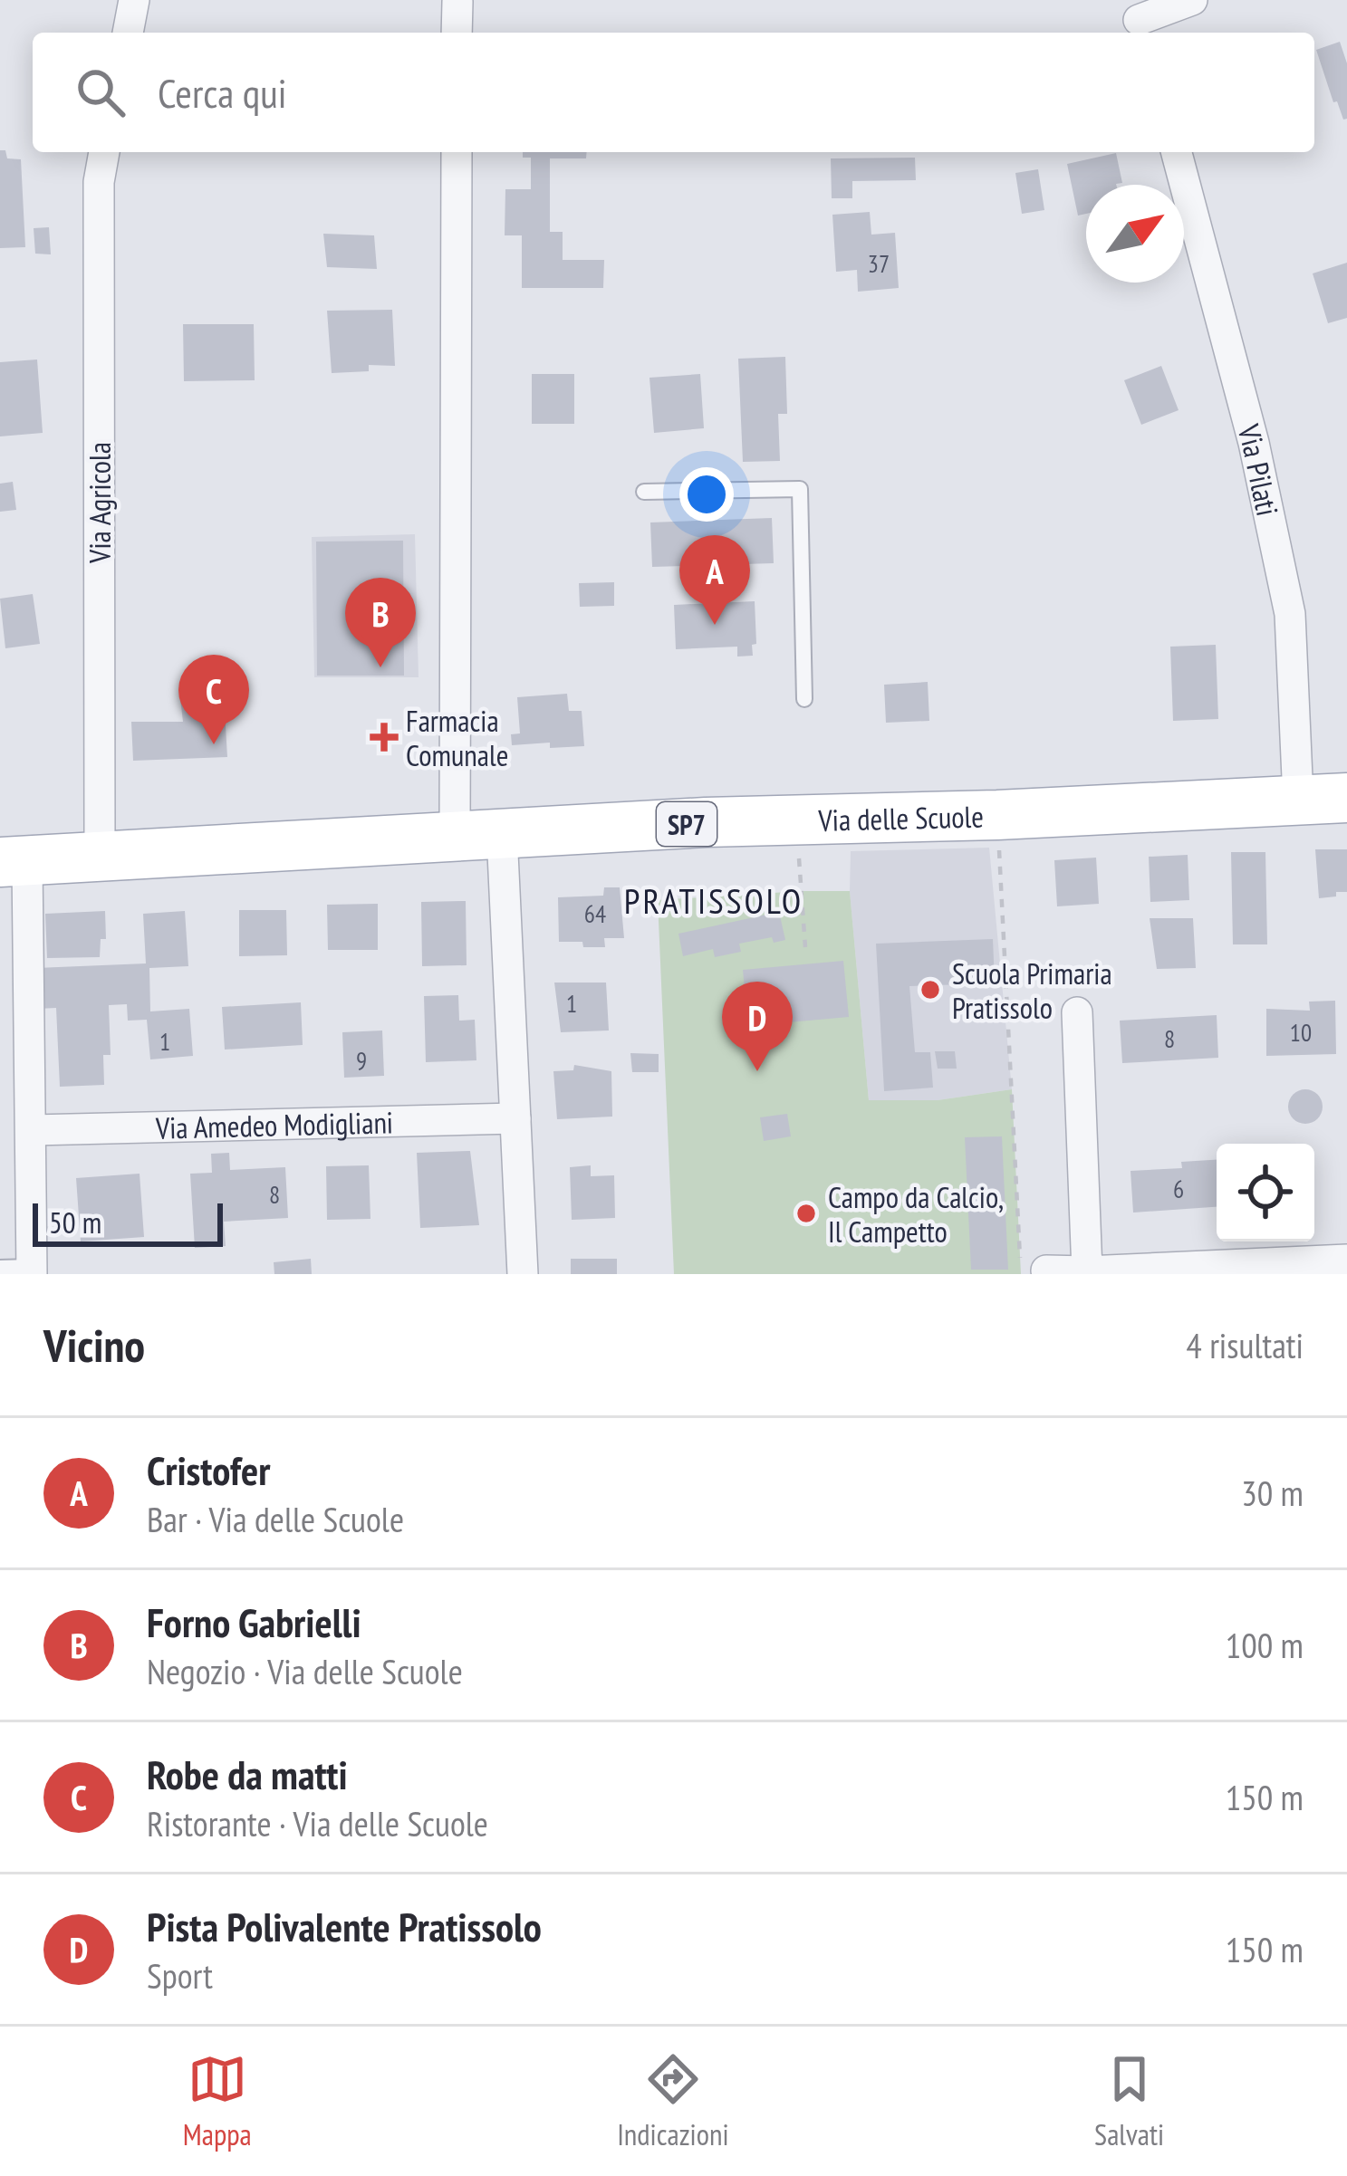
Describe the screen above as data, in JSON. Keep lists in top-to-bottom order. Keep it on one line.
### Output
{"streets":{"main road":["Via delle Scuole","SP7"],"street":["Via Pilati","Via Agricola","Via Amedeo Modigliani"]},"crossings":[["Via Pilati","Via delle Scuole"],["Via Agricola","Via delle Scuole"]],"districts":["PRATISSOLO"],"places":{"health":["Farmacia Comunale"],"other":["Scuola Primaria Pratissolo","Campo da Calcio, Il Campetto"]},"house_numbers":["37","64","1","10","8","1","9","6","8"],"scale_bar":"50 m","north":"top right","page":{"search":"Cerca qui","pins":["A","B","C","D"],"scale":"50 m","heading":["Vicino","4 risultati"],"list":[{"mark":"A","name":"Cristofer","note":"Bar · Via delle Scuole","value":"30 m"},{"mark":"B","name":"Forno Gabrielli","note":"Negozio · Via delle Scuole","value":"100 m"},{"mark":"C","name":"Robe da matti","note":"Ristorante · Via delle Scuole","value":"150 m"},{"mark":"D","name":"Pista Polivalente Pratissolo","note":"Sport","value":"150 m"}],"nav":["Mappa","Indicazioni","Salvati"]}}
